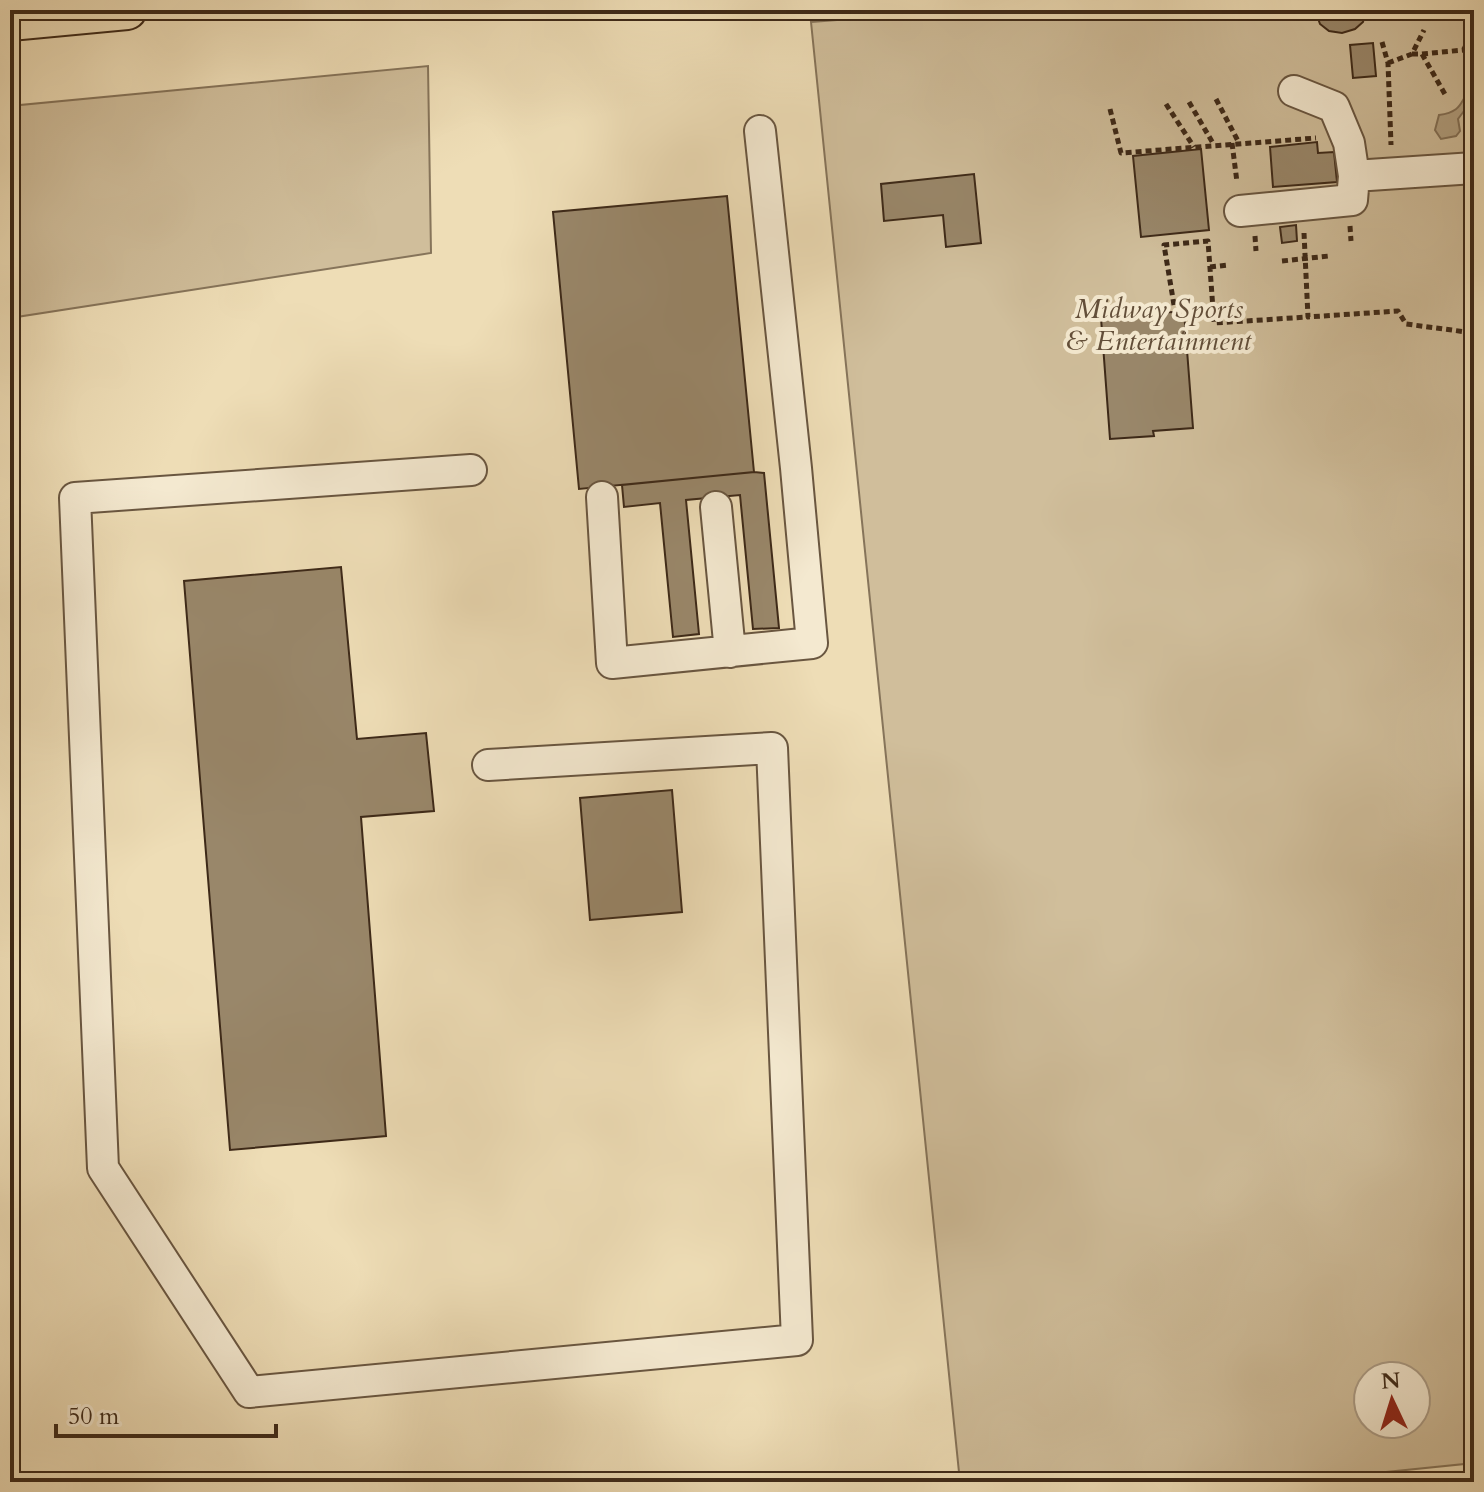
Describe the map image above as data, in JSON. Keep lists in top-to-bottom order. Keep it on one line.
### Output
{"parks":["Midway Sports & Entertainment"],"scale_bar":"50 m","north":"top"}
